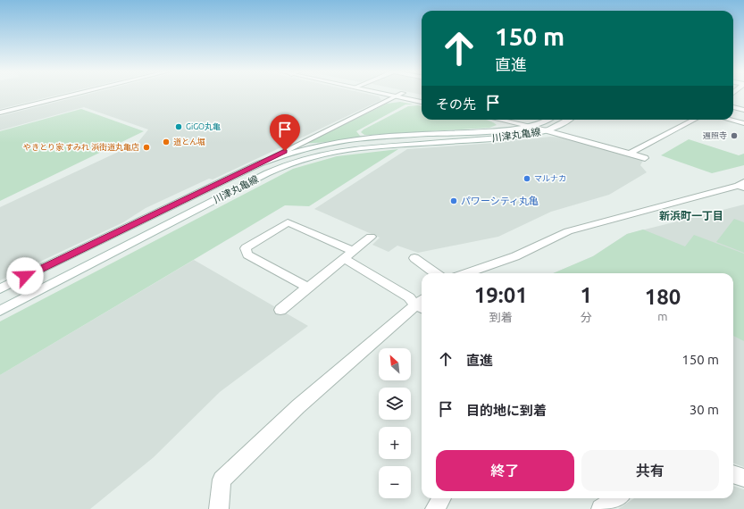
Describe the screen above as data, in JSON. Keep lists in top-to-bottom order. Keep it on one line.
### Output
{"streets":{"street":["川津丸亀線"]},"districts":["新浜町一丁目"],"places":["GiGO丸亀","遍照寺","道とん堀","やきとり家 すみれ 浜街道丸亀店","マルナカ","パワーシティ丸亀"],"north":"top left","page":{"turn":["150 m","直進"],"then":"その先","eta":["19:01","到着","1","分","180","m"],"list":[{"name":"直進","value":"150 m"},{"name":"目的地に到着","value":"30 m"}],"map_buttons":["+","−"],"buttons":["終了","共有"]}}
